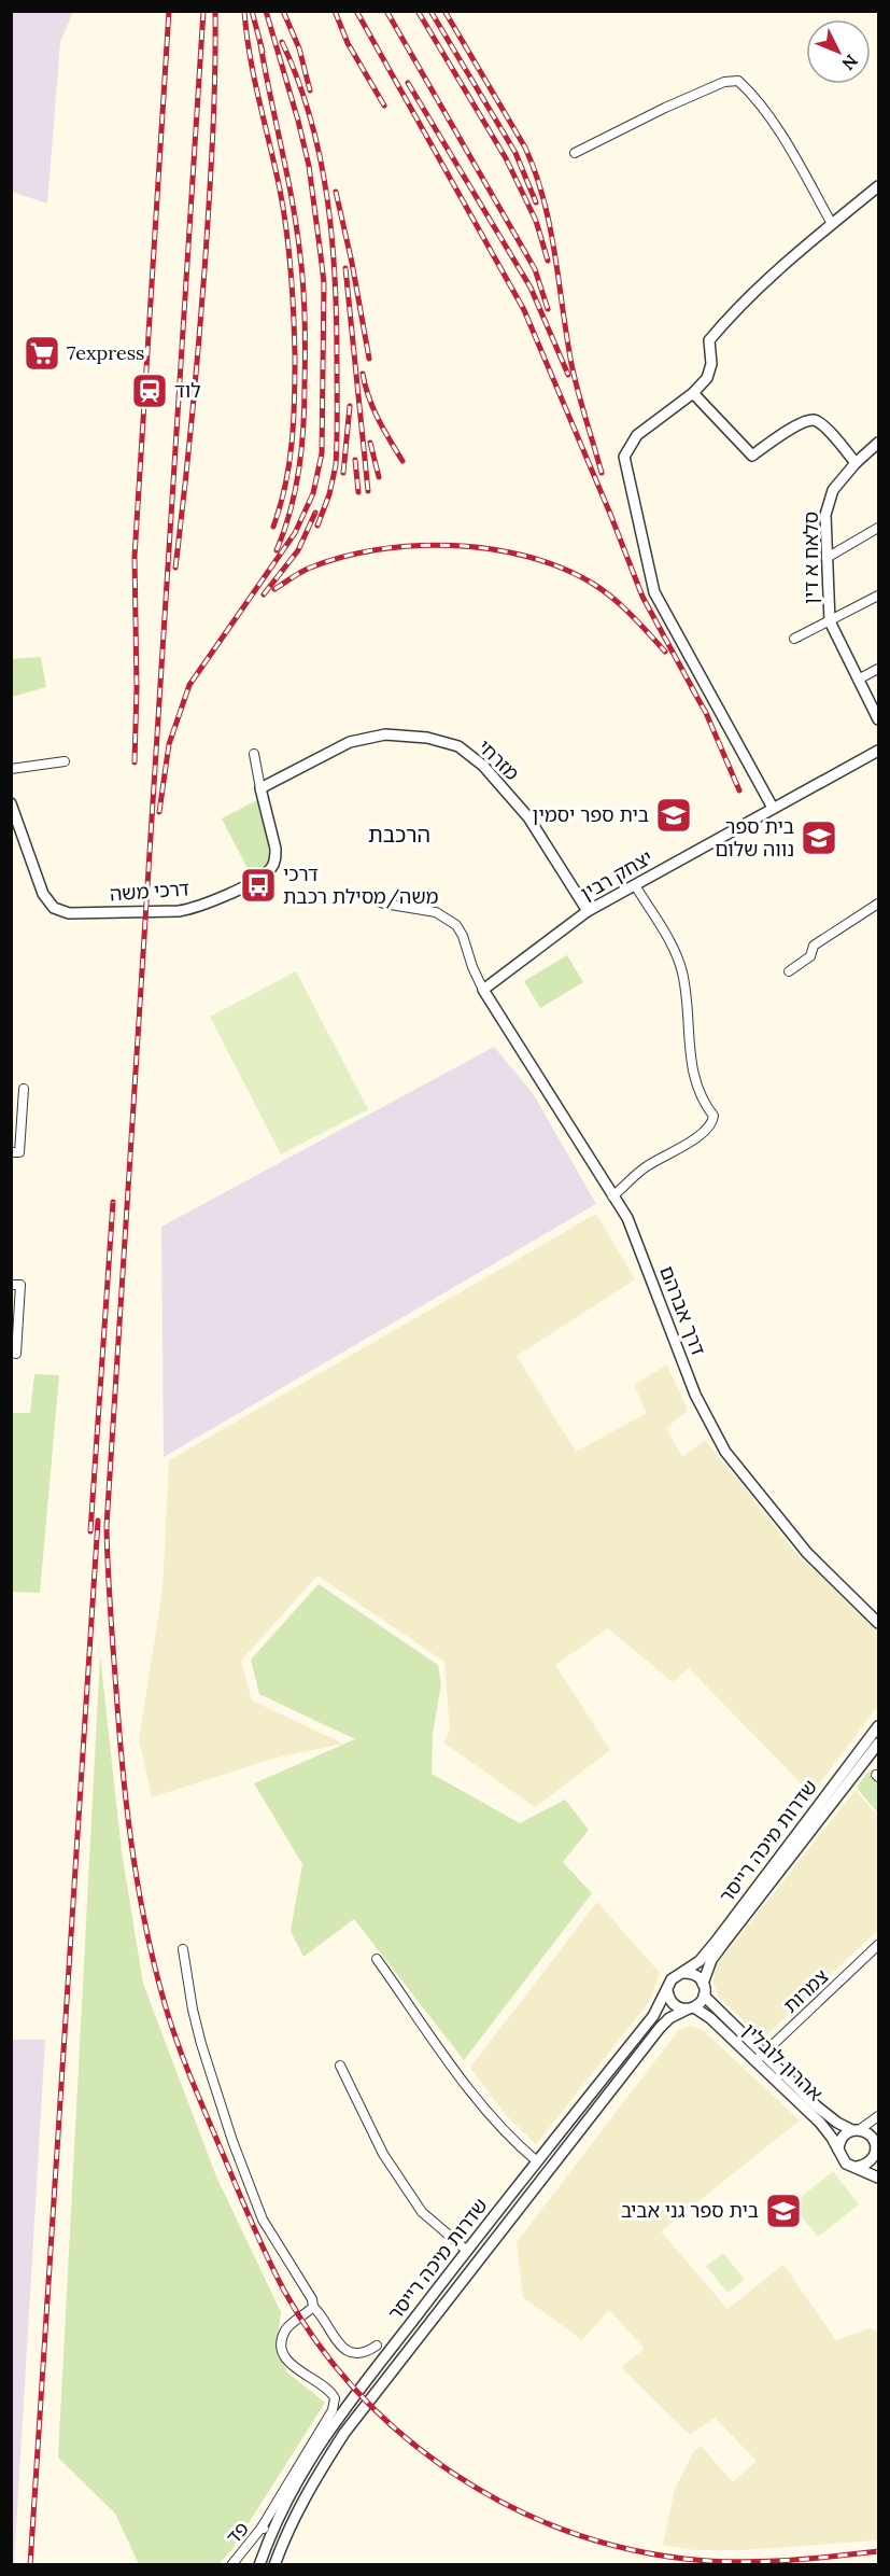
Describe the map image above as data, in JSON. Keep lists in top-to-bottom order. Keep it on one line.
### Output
{"streets":{"street":["סלאח א דין","מזרחי","יצחק רבין","דרכי משה","דרך אברהם","שדרות מיכה רייסר","צמרות","אהרון לובלין","פד"]},"crossings":[["מזרחי","יצחק רבין"],["מזרחי","דרכי משה"],["יצחק רבין","דרך אברהם"],["שדרות מיכה רייסר","אהרון לובלין"],["שדרות מיכה רייסר","פד"],["צמרות","אהרון לובלין"]],"districts":["הרכבת"],"places":{"supermarket":["7express"],"station":["לוד"],"school or university":["בית ספר יסמין","בית ספר נווה שלום","בית ספר גני אביב"],"bus stop":["דרכי משה/מסילת רכבת"]},"north":"bottom right"}
